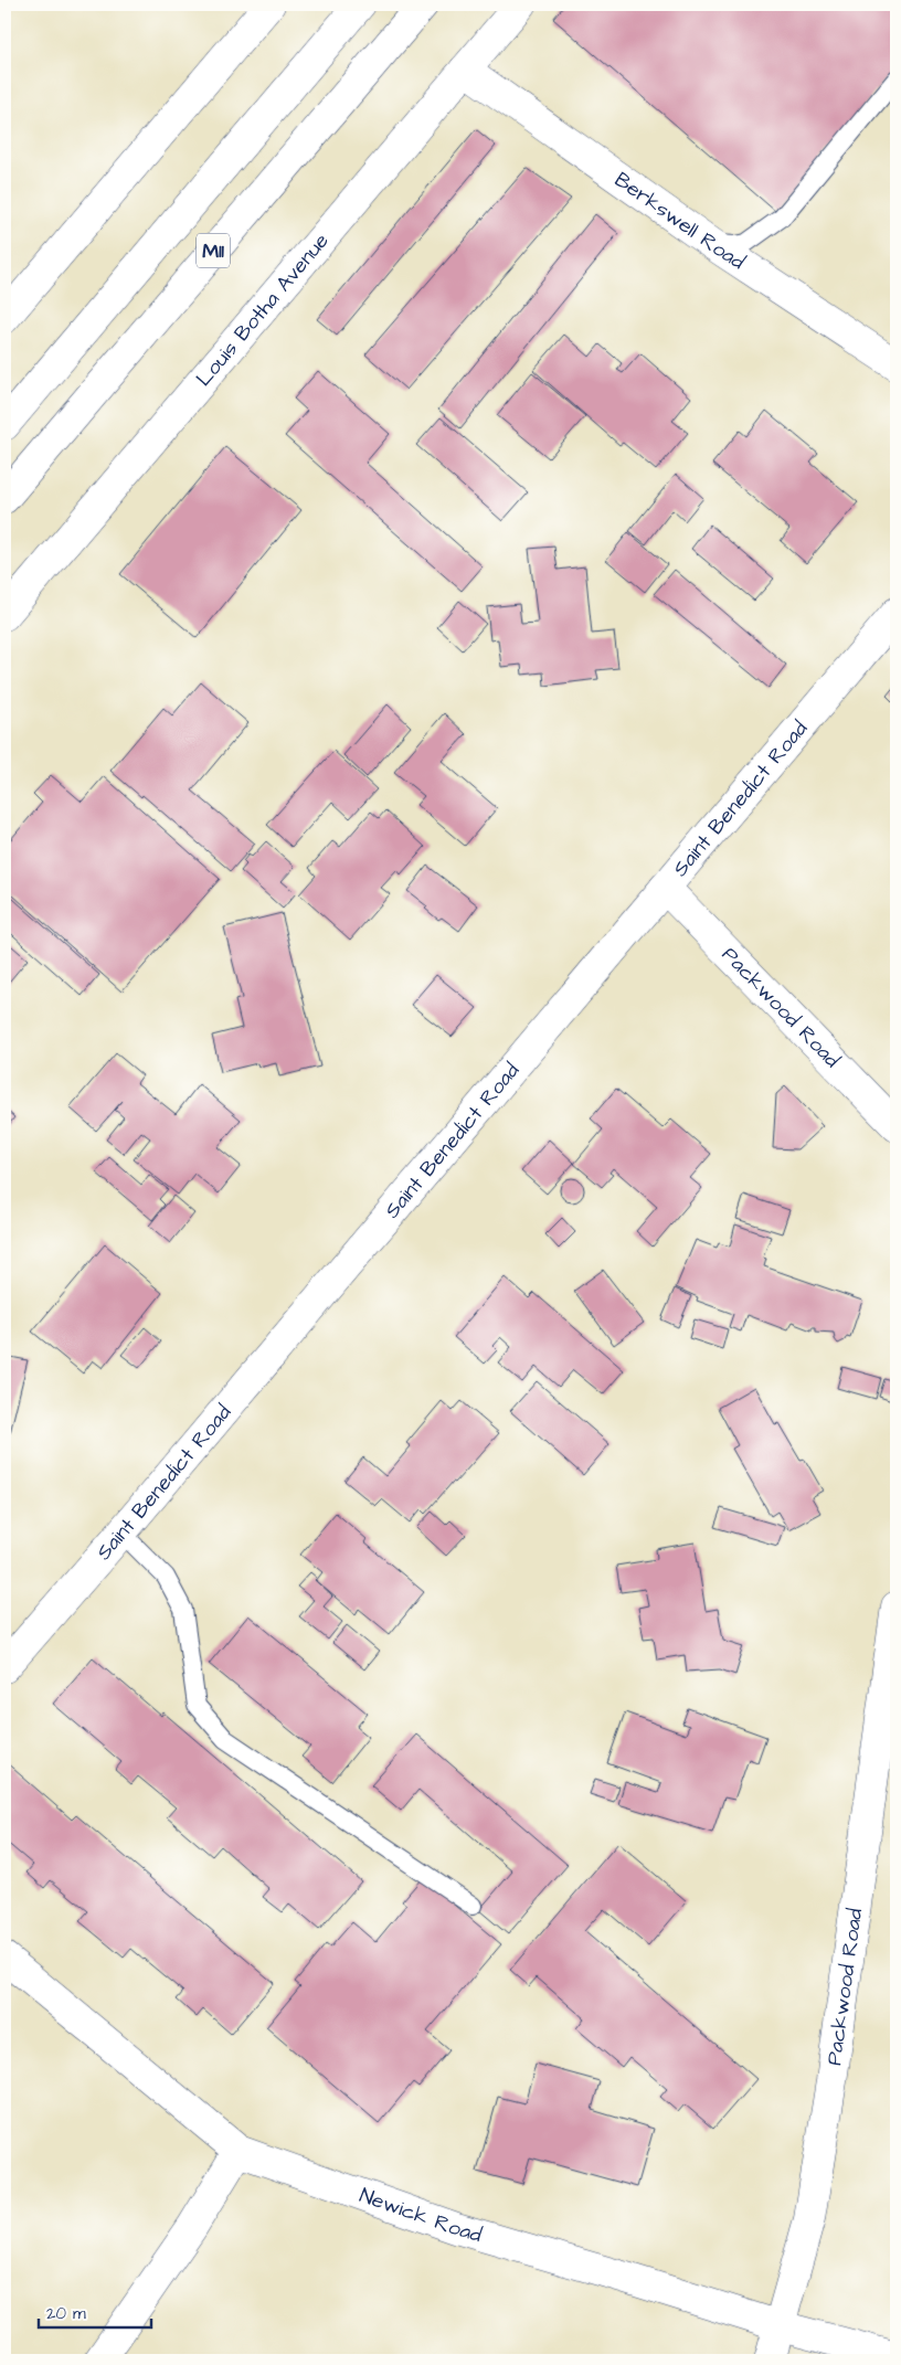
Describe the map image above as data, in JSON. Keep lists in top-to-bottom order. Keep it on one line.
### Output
{"streets":{"street":["Berkswell Road","M11","Louis Botha Avenue","Saint Benedict Road","Packwood Road","Newick Road"]},"crossings":[["Berkswell Road","Louis Botha Avenue"],["Saint Benedict Road","Packwood Road"],["Packwood Road","Newick Road"]],"scale_bar":"20 m"}
